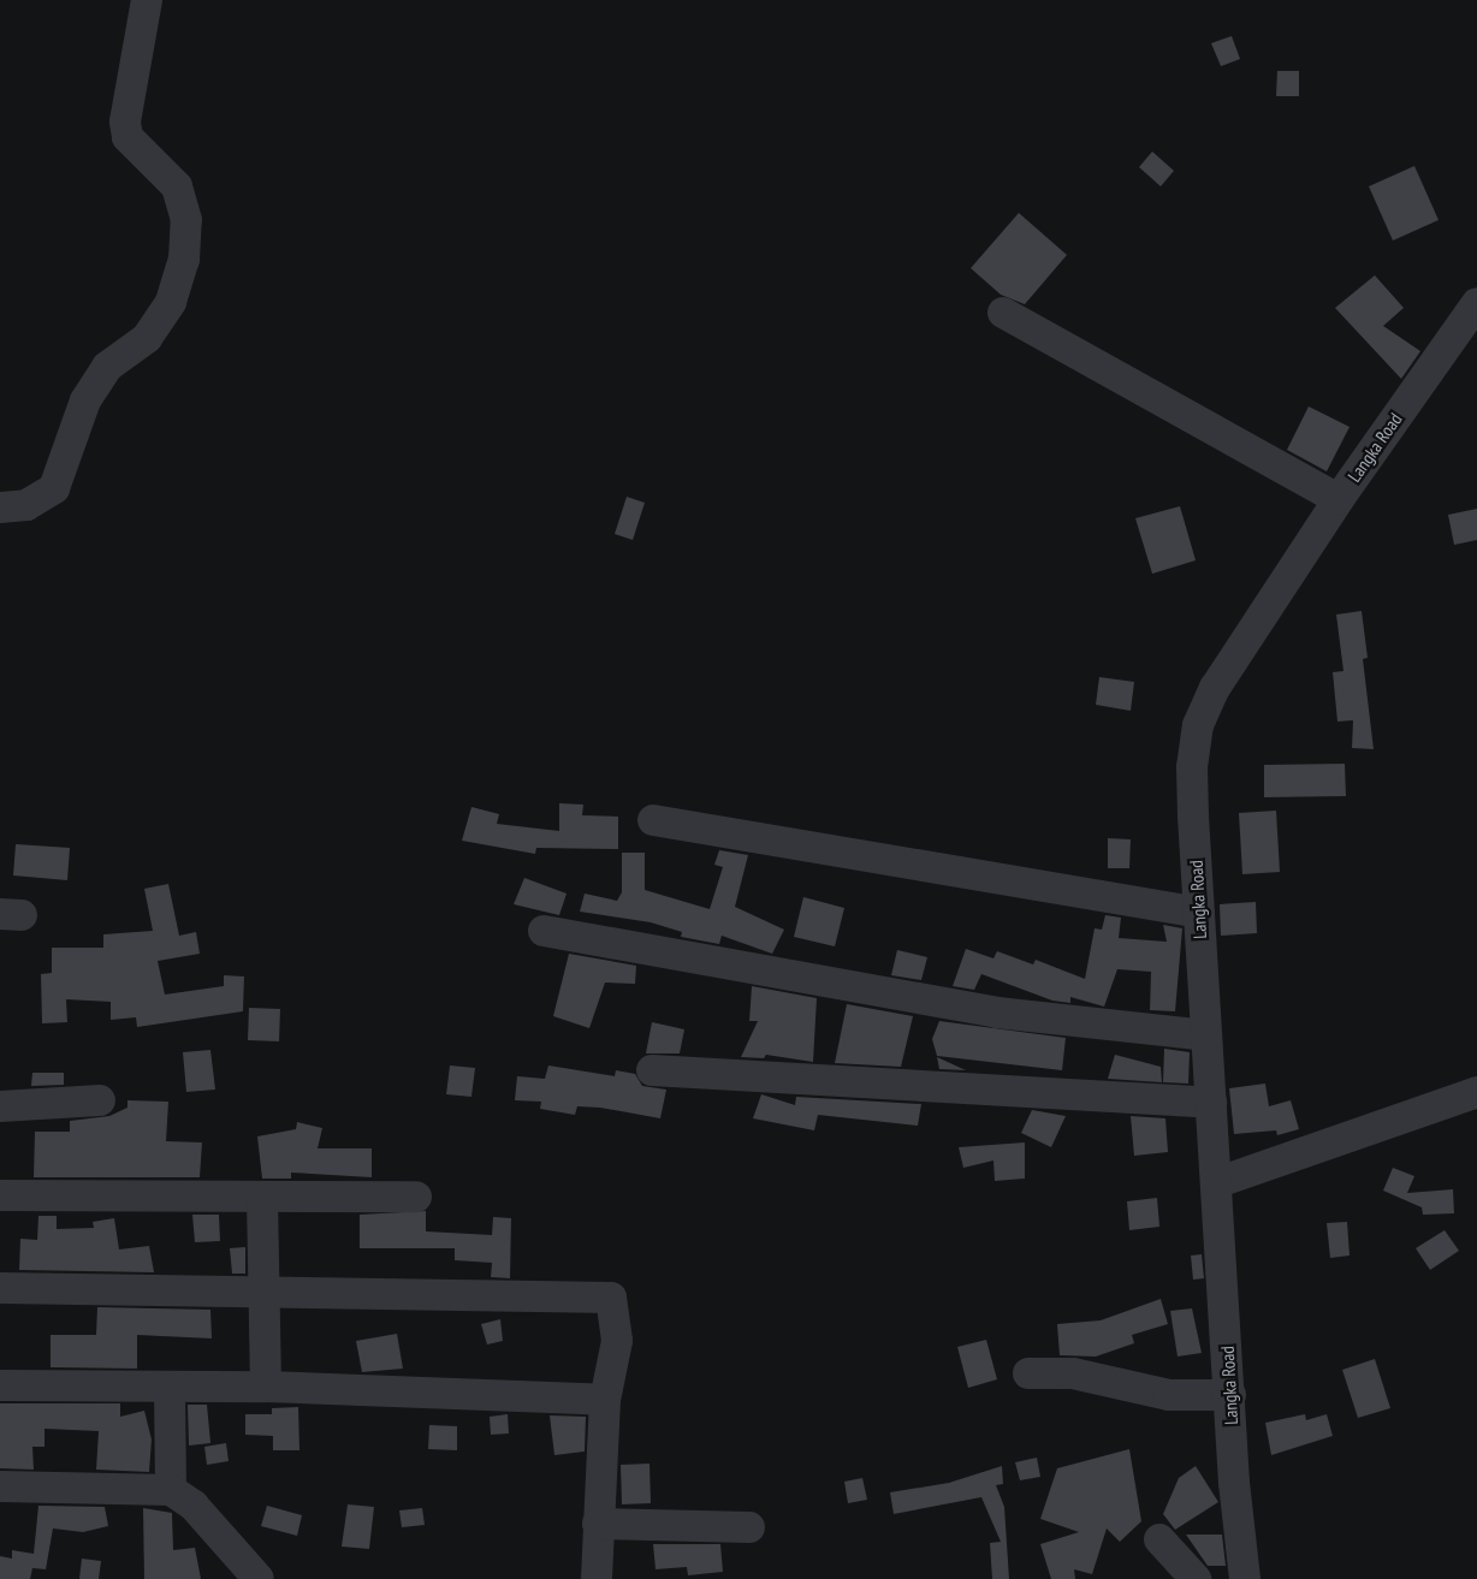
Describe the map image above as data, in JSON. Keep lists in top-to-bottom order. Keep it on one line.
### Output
{"streets":{"street":["Langka Road"]}}
